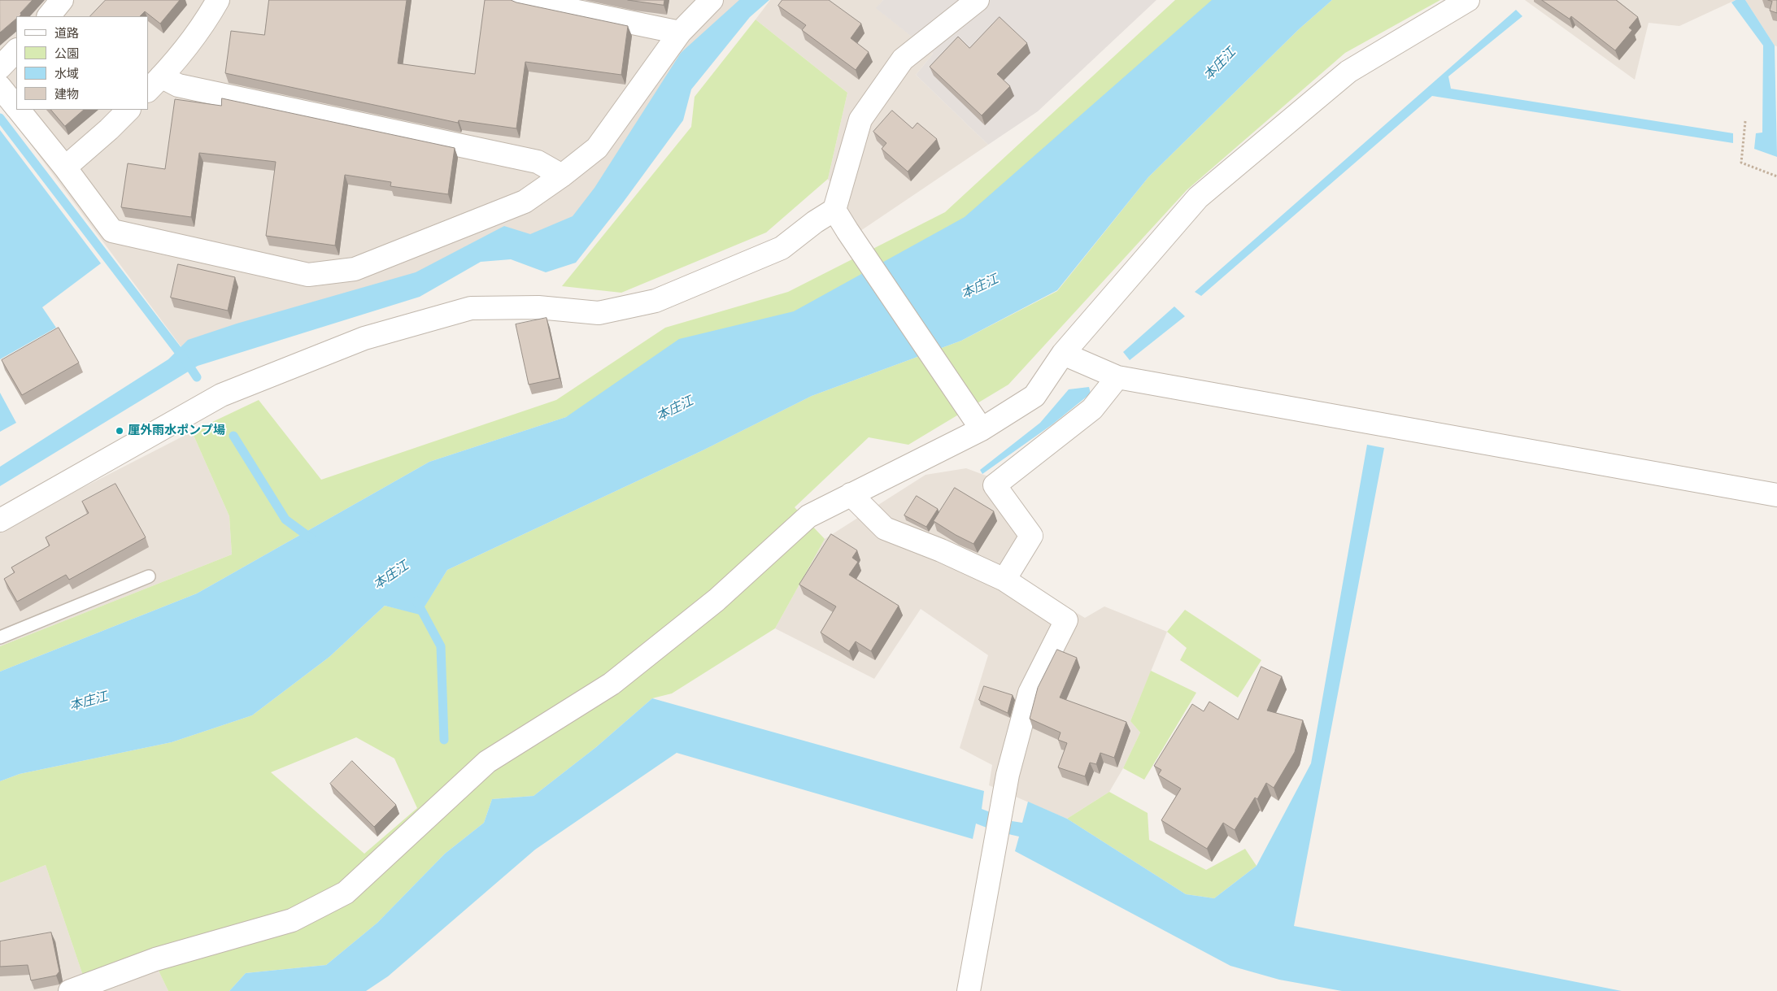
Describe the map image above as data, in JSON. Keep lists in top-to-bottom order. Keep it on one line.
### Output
{"water":["本庄江"],"places":["厘外雨水ポンプ場"],"legend":["道路","公園","水域","建物"]}
